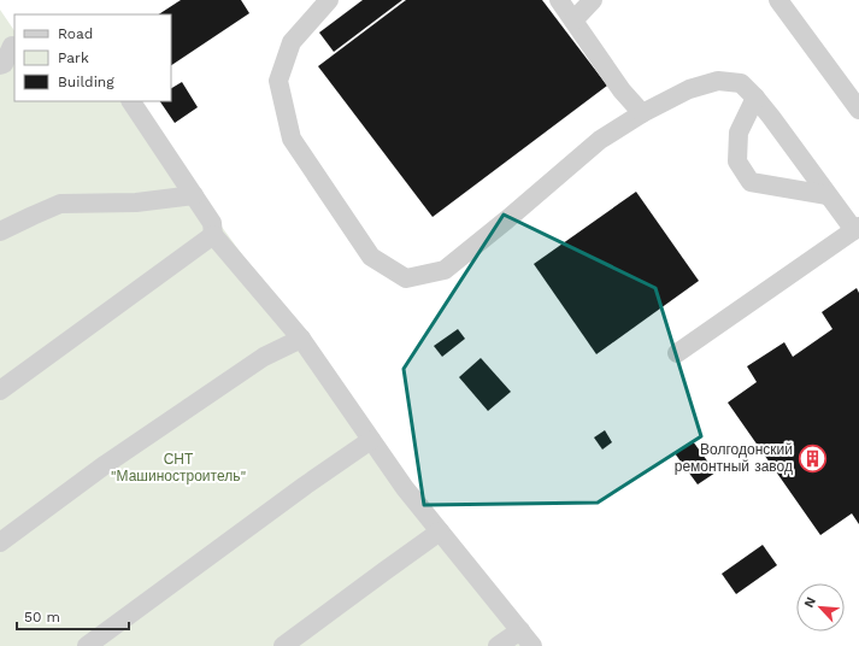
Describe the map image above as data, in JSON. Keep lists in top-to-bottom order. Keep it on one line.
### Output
{"parks":["СНТ \"Машиностроитель\""],"places":{"building":["Волгодонский ремонтный завод"]},"legend":["Road","Park","Building"],"scale_bar":"50 m","north":"top left"}
